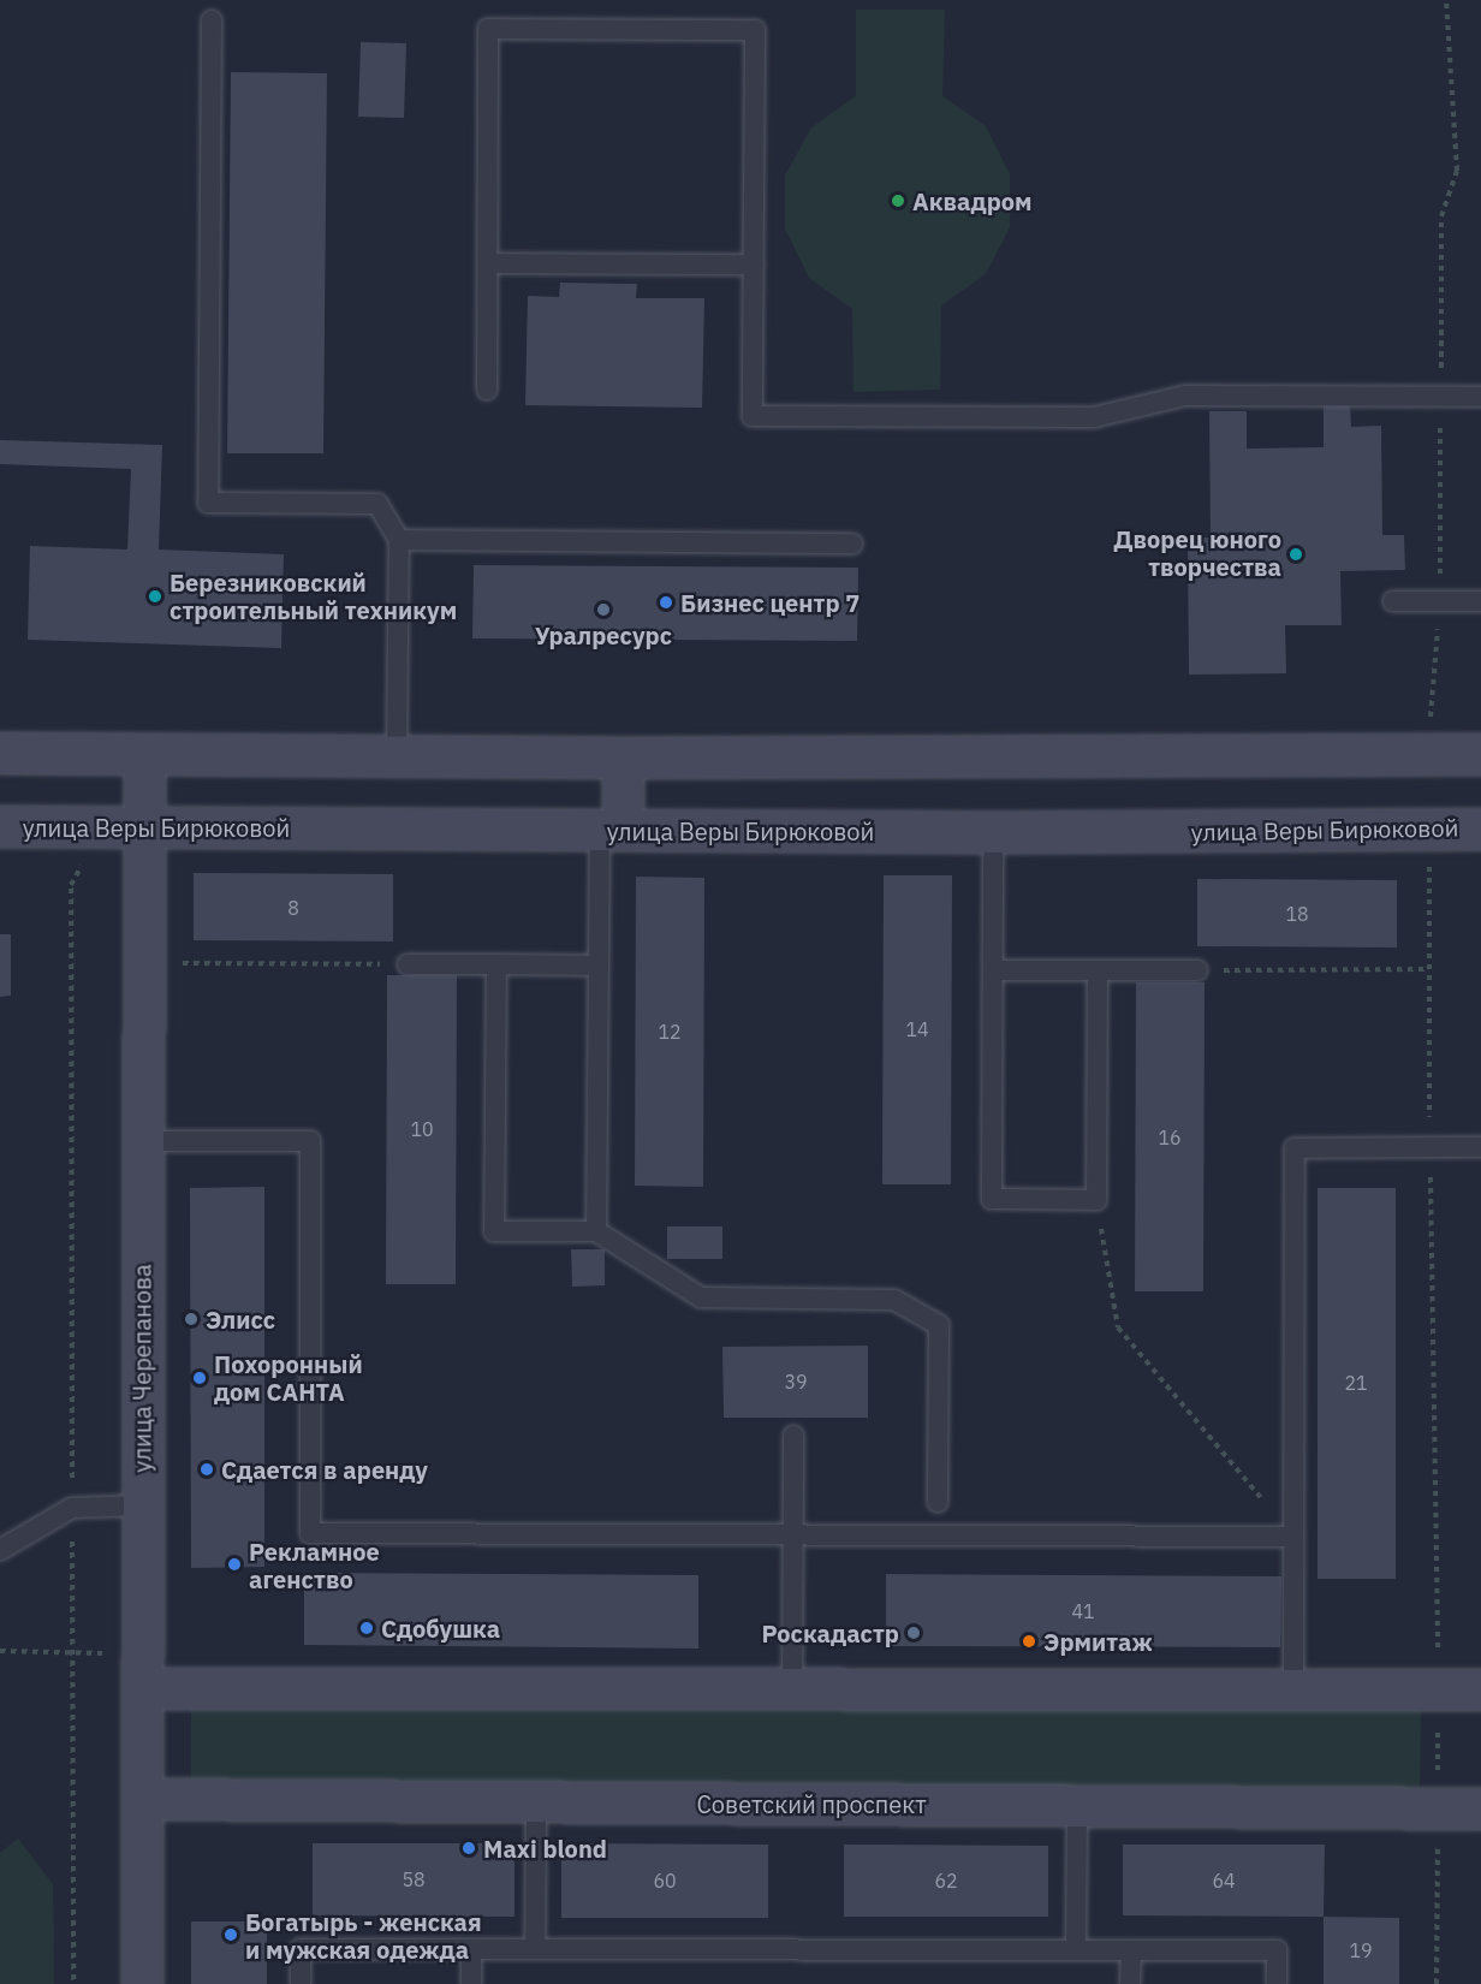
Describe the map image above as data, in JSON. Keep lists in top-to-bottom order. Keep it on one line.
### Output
{"streets":{"street":["улица Веры Бирюковой","улица Черепанова","Советский проспект"]},"crossings":[["улица Веры Бирюковой","улица Черепанова"],["улица Черепанова","Советский проспект"]],"places":["Аквадром","Дворец юного творчества","Березниковский строительный техникум","Бизнес центр 7","Уралресурс","Элисс","Похоронный дом САНТА","Сдается в аренду","Рекламное агенство","Сдобушка","Роскадастр","Эрмитаж","Maxi blond","Богатырь - женская и мужская одежда"],"house_numbers":["8","18","14","12","10","16","39","21","41","58","60","62","64","19"]}
